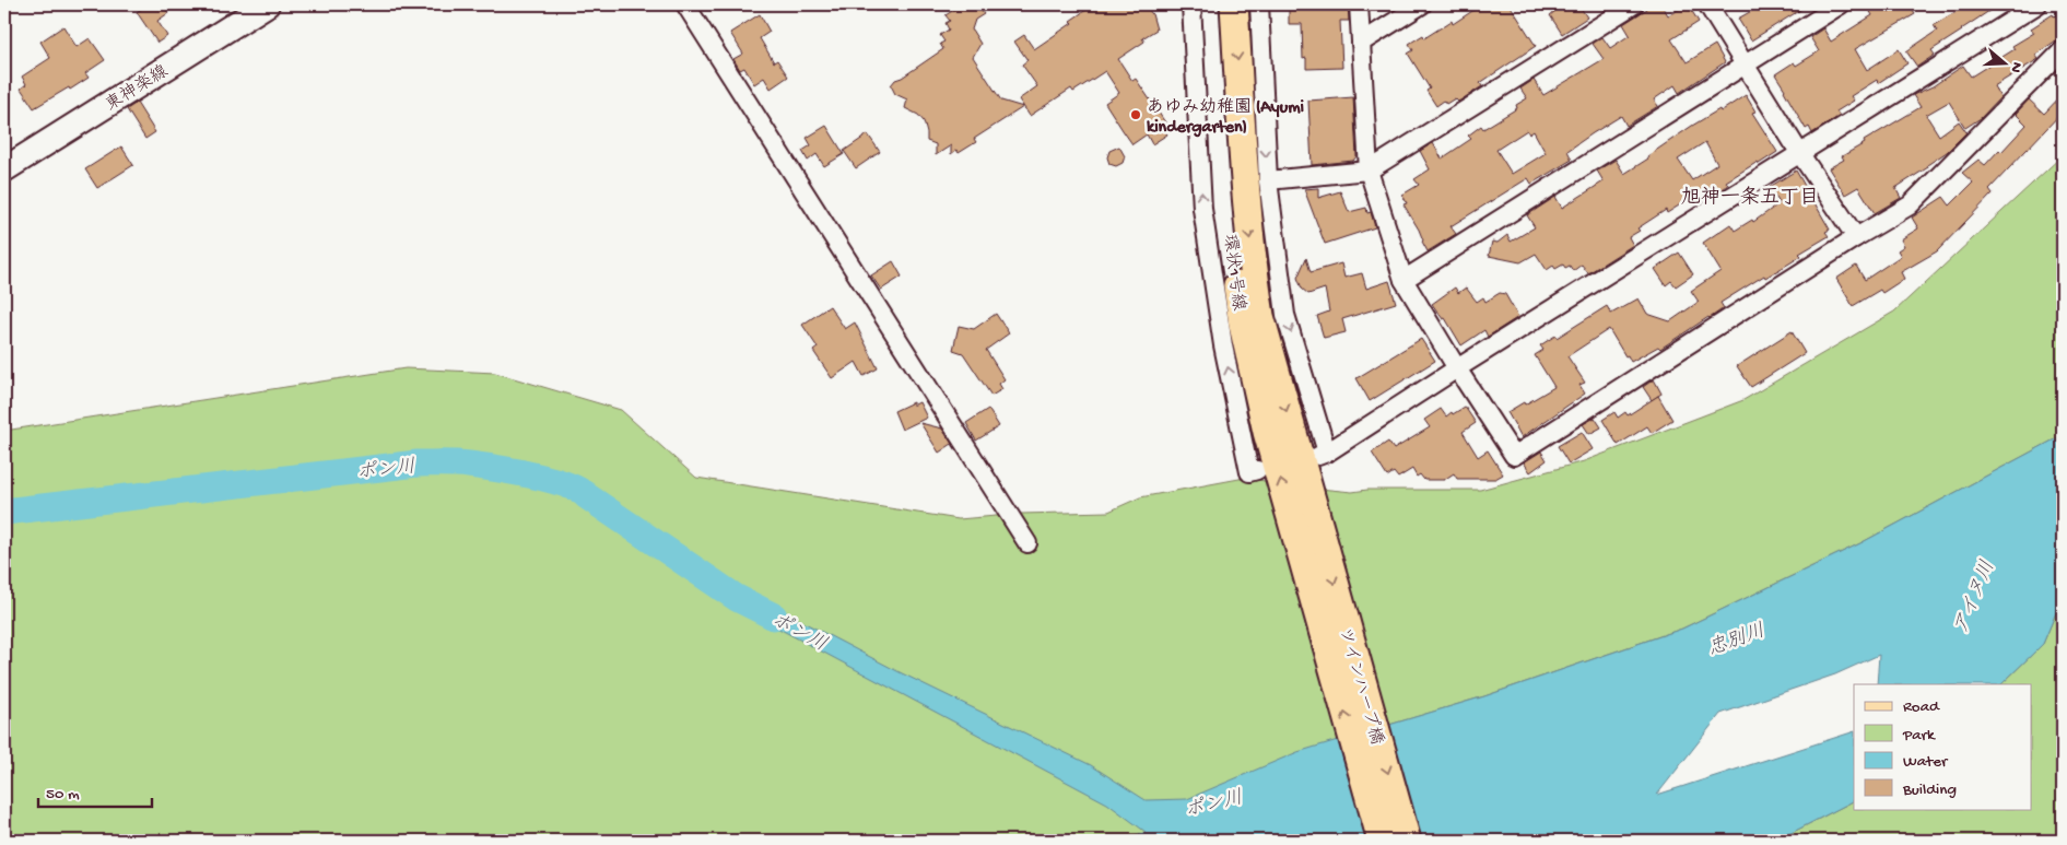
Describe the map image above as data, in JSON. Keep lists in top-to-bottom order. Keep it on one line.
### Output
{"streets":{"main road":["東神楽線","環状1号線","ツインハープ橋"]},"crossings":[["環状1号線","ツインハープ橋"]],"districts":["旭神一条五丁目"],"water":["ポン川","アイヌ川","忠別川"],"places":["あゆみ幼稚園 (Ayumi kindergarten)"],"legend":["Road","Park","Water","Building"],"scale_bar":"50 m","north":"right"}
